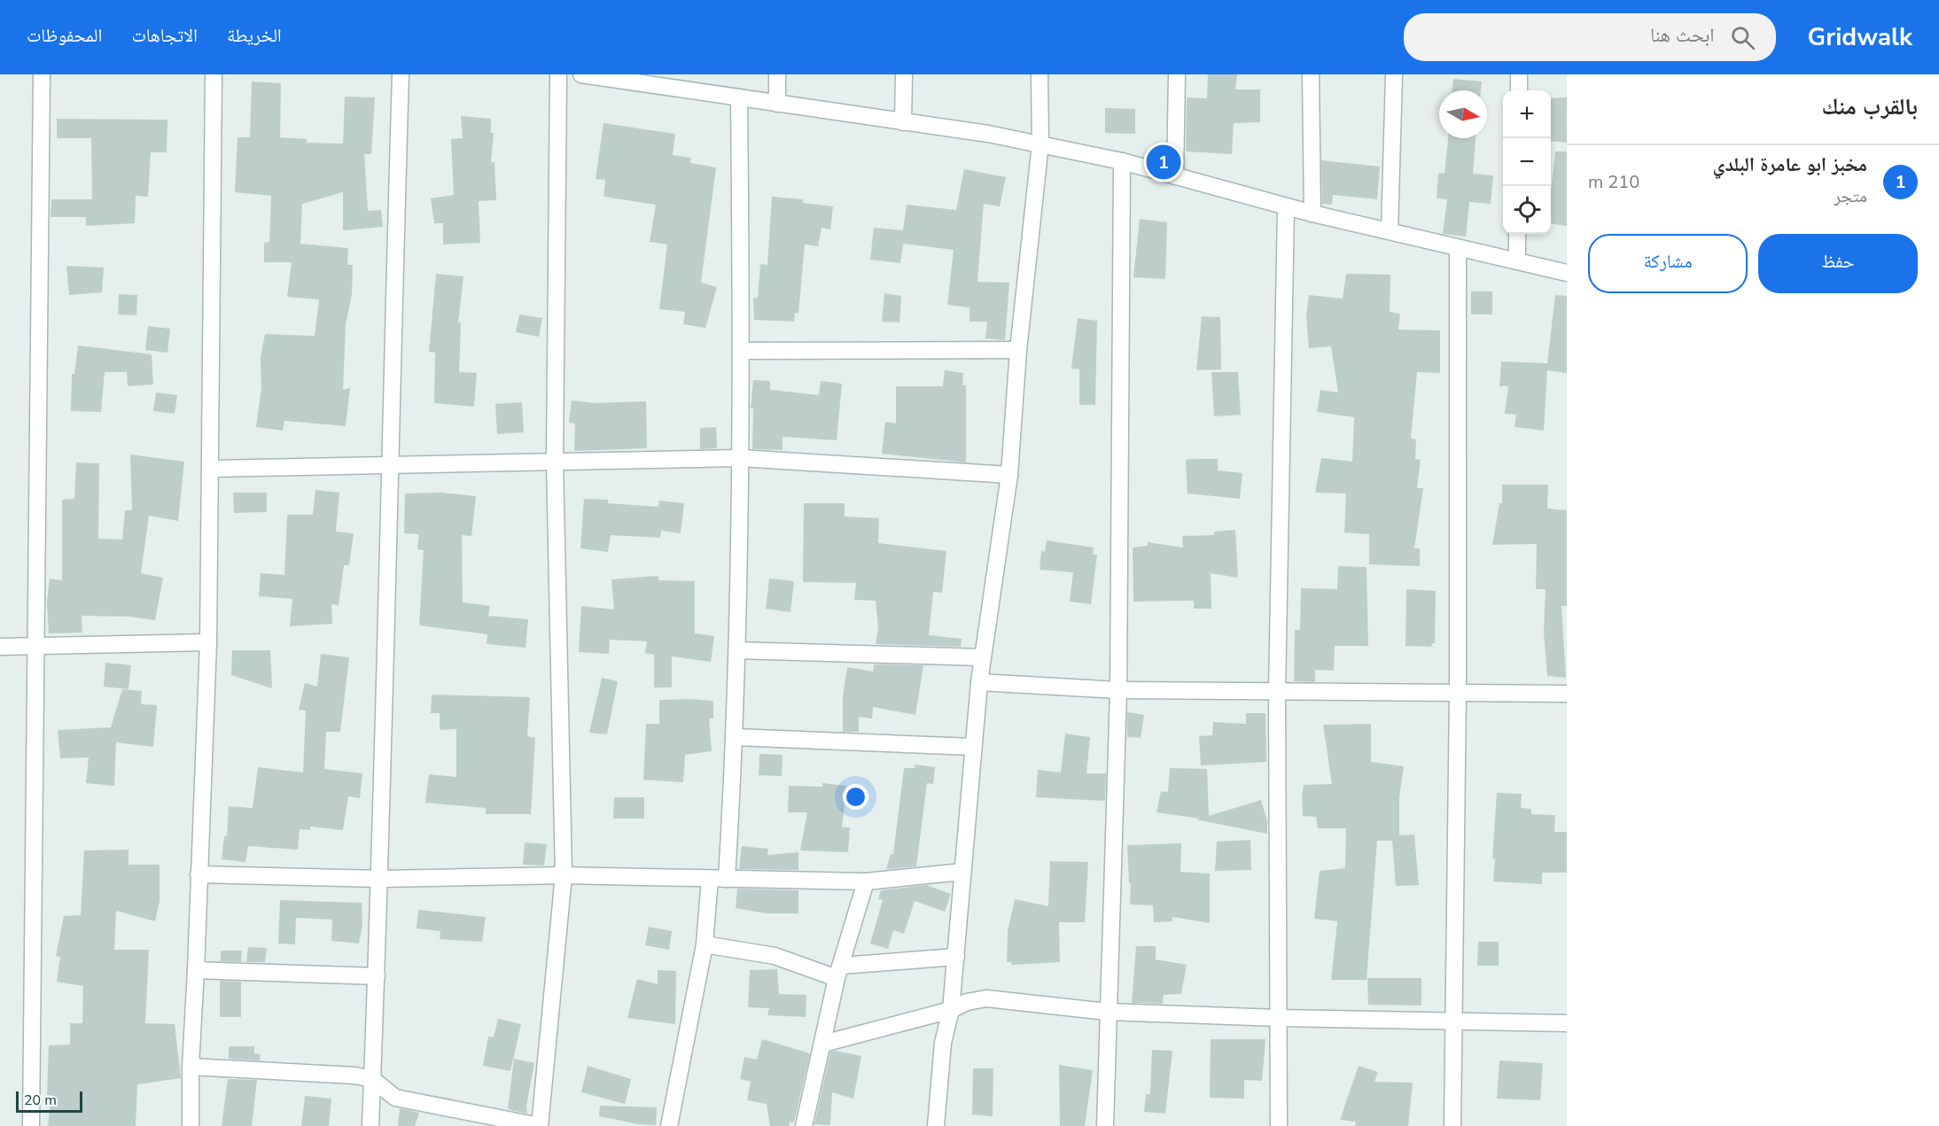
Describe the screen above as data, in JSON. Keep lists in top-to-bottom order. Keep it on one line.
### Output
{"scale_bar":"20 m","north":"right","page":{"header":"Gridwalk","search":"ابحث هنا","nav":["الخريطة","الاتجاهات","المحفوظات"],"heading":"بالقرب منك","map_buttons":["+","−"],"pins":"1","list":[{"mark":"1","name":"مخبز ابو عامرة البلدي","note":"متجر","value":"210 m"}],"buttons":["حفظ","مشاركة"],"scale":"20 m"}}
